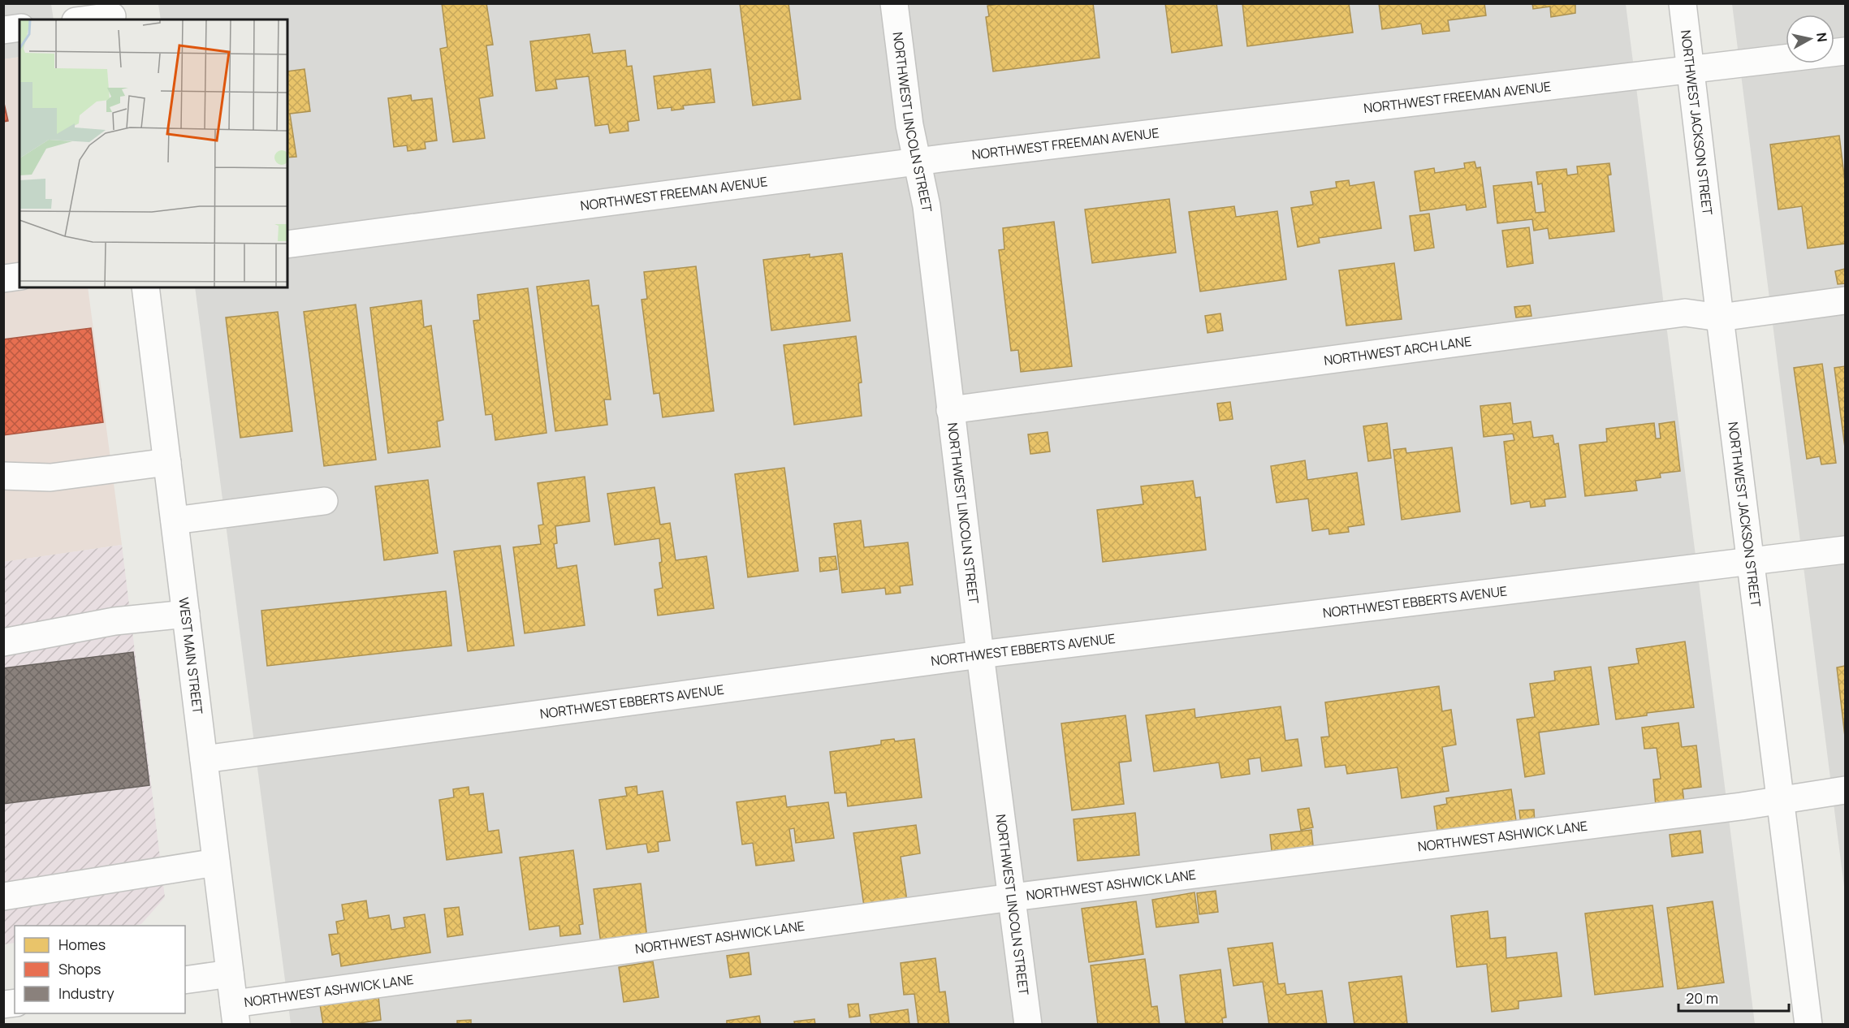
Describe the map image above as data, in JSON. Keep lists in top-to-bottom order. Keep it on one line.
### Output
{"streets":{"street":["NORTHWEST FREEMAN AVENUE","NORTHWEST LINCOLN STREET","NORTHWEST JACKSON STREET","NORTHWEST ARCH LANE","NORTHWEST EBBERTS AVENUE","WEST MAIN STREET","NORTHWEST ASHWICK LANE"]},"crossings":[["NORTHWEST FREEMAN AVENUE","NORTHWEST LINCOLN STREET"],["NORTHWEST FREEMAN AVENUE","NORTHWEST JACKSON STREET"],["NORTHWEST LINCOLN STREET","NORTHWEST ARCH LANE"],["NORTHWEST LINCOLN STREET","NORTHWEST EBBERTS AVENUE"],["NORTHWEST LINCOLN STREET","NORTHWEST ASHWICK LANE"],["NORTHWEST JACKSON STREET","NORTHWEST ARCH LANE"],["NORTHWEST JACKSON STREET","NORTHWEST EBBERTS AVENUE"],["NORTHWEST JACKSON STREET","NORTHWEST ASHWICK LANE"],["NORTHWEST EBBERTS AVENUE","WEST MAIN STREET"],["WEST MAIN STREET","NORTHWEST ASHWICK LANE"]],"legend":["Homes","Shops","Industry"],"scale_bar":"20 m","north":"right"}
